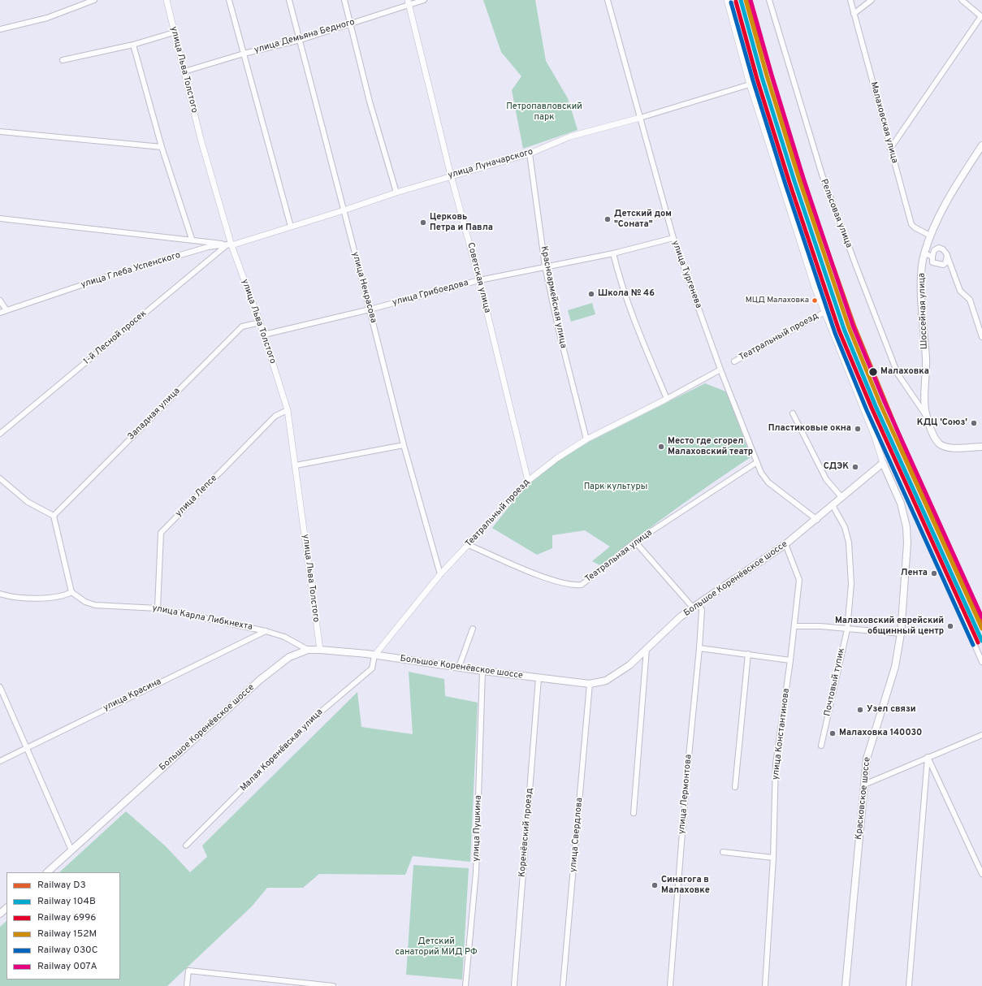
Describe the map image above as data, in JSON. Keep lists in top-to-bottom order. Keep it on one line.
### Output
{"streets":{"main road":["Шоссейная улица","Большое Коренёвское шоссе","Красковское шоссе"],"street":["улица Демьяна Бедного","улица Льва Толстого","Малаховская улица","улица Луначарского","Рельсовая улица","улица Глеба Успенского","улица Тургенева","Советская улица","улица Некрасова","улица Грибоедова","Красноармейская улица","Театральный проезд","1-й Лесной просек","Западная улица","улица Лепсе","Театральная улица","улица Карла Либкнехта","Почтовый тупик","улица Красина","улица Константинова","Малая Коренёвская улица","улица Лермонтова","улица Пушкина","Коренёвский проезд","улица Свердлова"]},"crossings":[["улица Демьяна Бедного","улица Льва Толстого"],["улица Демьяна Бедного","Советская улица"],["улица Демьяна Бедного","улица Некрасова"],["улица Льва Толстого","улица Луначарского"],["улица Льва Толстого","улица Глеба Успенского"],["улица Льва Толстого","улица Грибоедова"],["улица Льва Толстого","1-й Лесной просек"],["улица Льва Толстого","Западная улица"],["улица Льва Толстого","улица Лепсе"],["улица Льва Толстого","Большое Коренёвское шоссе"],["Малаховская улица","Шоссейная улица"],["улица Луначарского","улица Глеба Успенского"],["улица Луначарского","улица Тургенева"],["улица Луначарского","Советская улица"],["улица Луначарского","улица Некрасова"],["улица Луначарского","Красноармейская улица"],["улица Луначарского","1-й Лесной просек"],["Рельсовая улица","Шоссейная улица"],["улица Глеба Успенского","1-й Лесной просек"],["улица Тургенева","улица Грибоедова"],["улица Тургенева","Театральный проезд"],["улица Тургенева","Театральная улица"],["улица Тургенева","Большое Коренёвское шоссе"],["Советская улица","улица Грибоедова"],["Советская улица","Театральный проезд"],["улица Некрасова","улица Грибоедова"],["улица Некрасова","Театральный проезд"],["улица Грибоедова","Красноармейская улица"],["Красноармейская улица","Театральный проезд"],["Театральный проезд","Театральная улица"],["Театральный проезд","Большое Коренёвское шоссе"],["Театральный проезд","Малая Коренёвская улица"],["улица Лепсе","улица Карла Либкнехта"],["Большое Коренёвское шоссе","улица Карла Либкнехта"],["Большое Коренёвское шоссе","Почтовый тупик"],["Большое Коренёвское шоссе","улица Константинова"],["Большое Коренёвское шоссе","Малая Коренёвская улица"],["Большое Коренёвское шоссе","улица Лермонтова"],["Большое Коренёвское шоссе","Красковское шоссе"],["Большое Коренёвское шоссе","улица Пушкина"],["Большое Коренёвское шоссе","Коренёвский проезд"],["Большое Коренёвское шоссе","улица Свердлова"],["улица Карла Либкнехта","улица Красина"]],"parks":["Петропавловский парк","Парк культуры","Детский санаторий МИД РФ"],"places":["Детский дом \"Соната\"","Церковь Петра и Павла","Школа № 46","МЦД Малаховка","Малаховка","КДЦ 'Союз'","Пластиковые окна","Место где сгорел Малаховский театр","СДЭК","Лента","Малаховский еврейский общинный центр","Узел связи","Малаховка 140030","Синагога в Малаховке"],"lines":["rail line D3","rail line 104В","rail line 152М","rail line 007А","rail line 6996","rail line 030C"],"legend":["Railway D3","Railway 104В","Railway 6996","Railway 152М","Railway 030C","Railway 007А"]}
